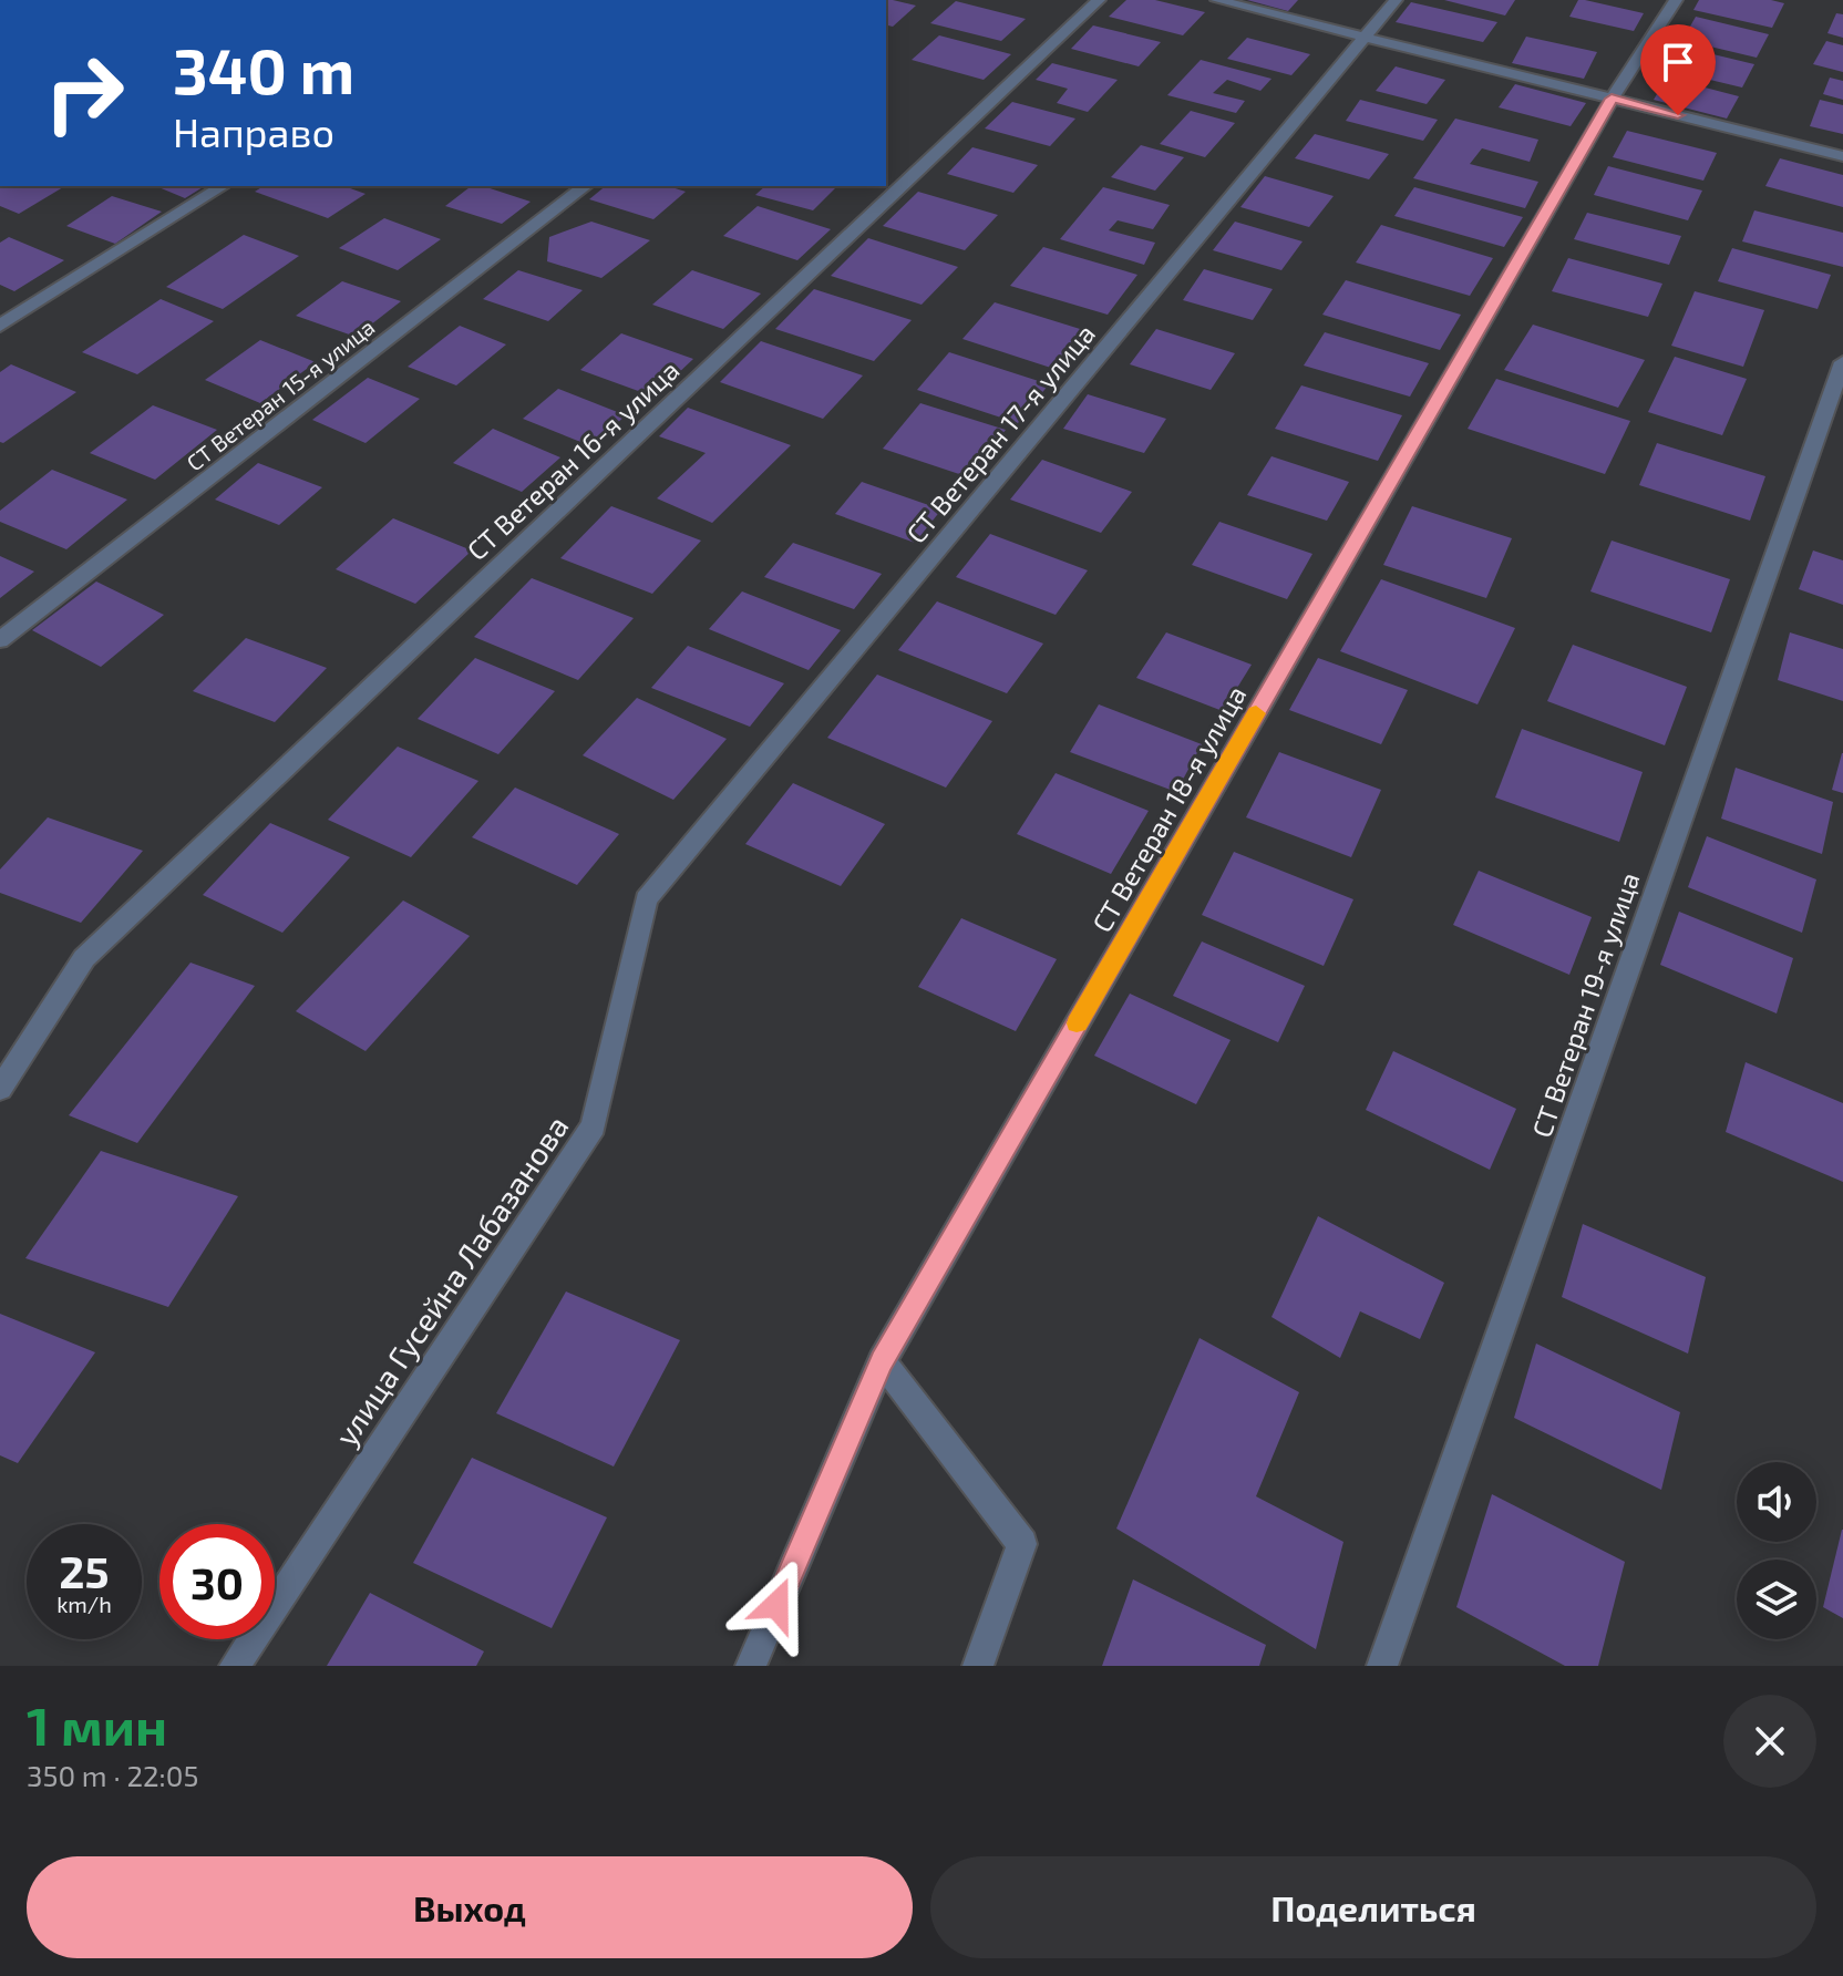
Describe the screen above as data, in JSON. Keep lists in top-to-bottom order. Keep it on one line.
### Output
{"streets":{"street":["СТ Ветеран 15-я улица","СТ Ветеран 17-я улица","СТ Ветеран 16-я улица","СТ Ветеран 18-я улица","СТ Ветеран 19-я улица","улица Гусейна Лабазанова"]},"crossings":[["СТ Ветеран 17-я улица","улица Гусейна Лабазанова"]],"page":{"turn":["340 m","Направо"],"speed":"25 km/h","limit":"30","heading":["1 мин","350 m · 22:05"],"buttons":["Выход","Поделиться"]}}
